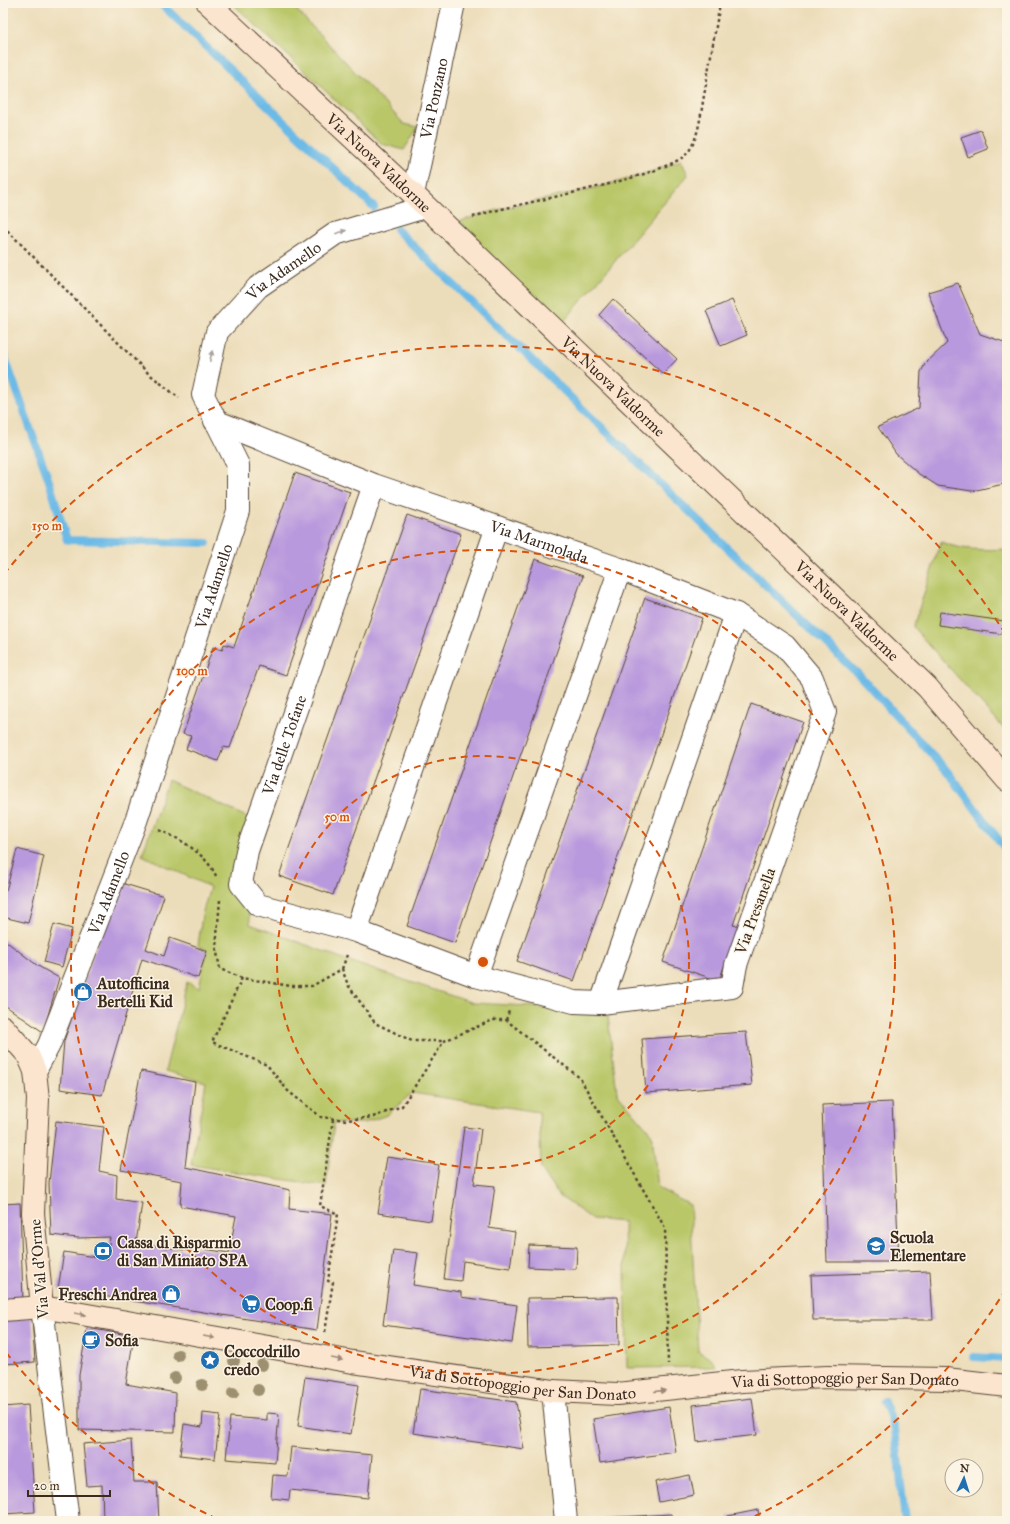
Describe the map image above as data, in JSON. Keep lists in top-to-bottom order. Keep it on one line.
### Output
{"streets":{"street":["Via Ponzano","Via Nuova Valdorme","Via Adamello","Via Marmolada","Via delle Tofane","Via Presanella","Via Val d'Orme","Via di Sottopoggio per San Donato"]},"crossings":[["Via Ponzano","Via Nuova Valdorme"],["Via Ponzano","Via Adamello"],["Via Nuova Valdorme","Via Adamello"],["Via Adamello","Via Marmolada"],["Via Adamello","Via Val d'Orme"],["Via Marmolada","Via delle Tofane"],["Via Marmolada","Via Presanella"],["Via delle Tofane","Via Presanella"],["Via Val d'Orme","Via di Sottopoggio per San Donato"]],"one_way":["Via di Sottopoggio per San Donato"],"places":{"shop":["Autofficina Bertelli Kid","Freschi Andrea"],"school or university":["Scuola Elementare"],"bank":["Cassa di Risparmio di San Miniato SPA"],"supermarket":["Coop.fi"],"cafe":["Sofia"],"place":["Coccodrillo credo"]},"scale_bar":"20 m","north":"top","rings":["150 m","100 m","50 m"]}
